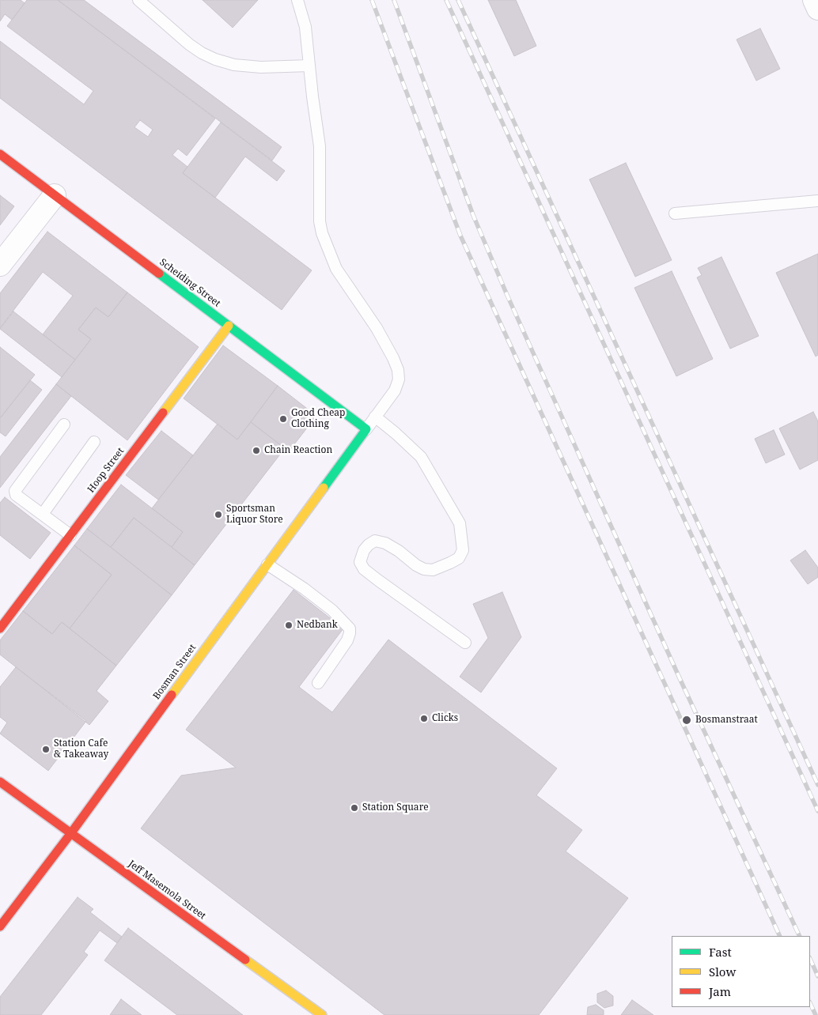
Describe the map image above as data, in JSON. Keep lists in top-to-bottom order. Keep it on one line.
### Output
{"streets":{"main road":["Scheiding Street","Hoop Street","Bosman Street","Jeff Masemola Street"]},"crossings":[["Scheiding Street","Hoop Street"],["Scheiding Street","Bosman Street"],["Bosman Street","Jeff Masemola Street"]],"places":["Good Cheap Clothing","Chain Reaction","Sportsman Liquor Store","Nedbank","Clicks","Bosmanstraat","Station Cafe & Takeaway","Station Square"],"legend":["Fast","Slow","Jam"]}
